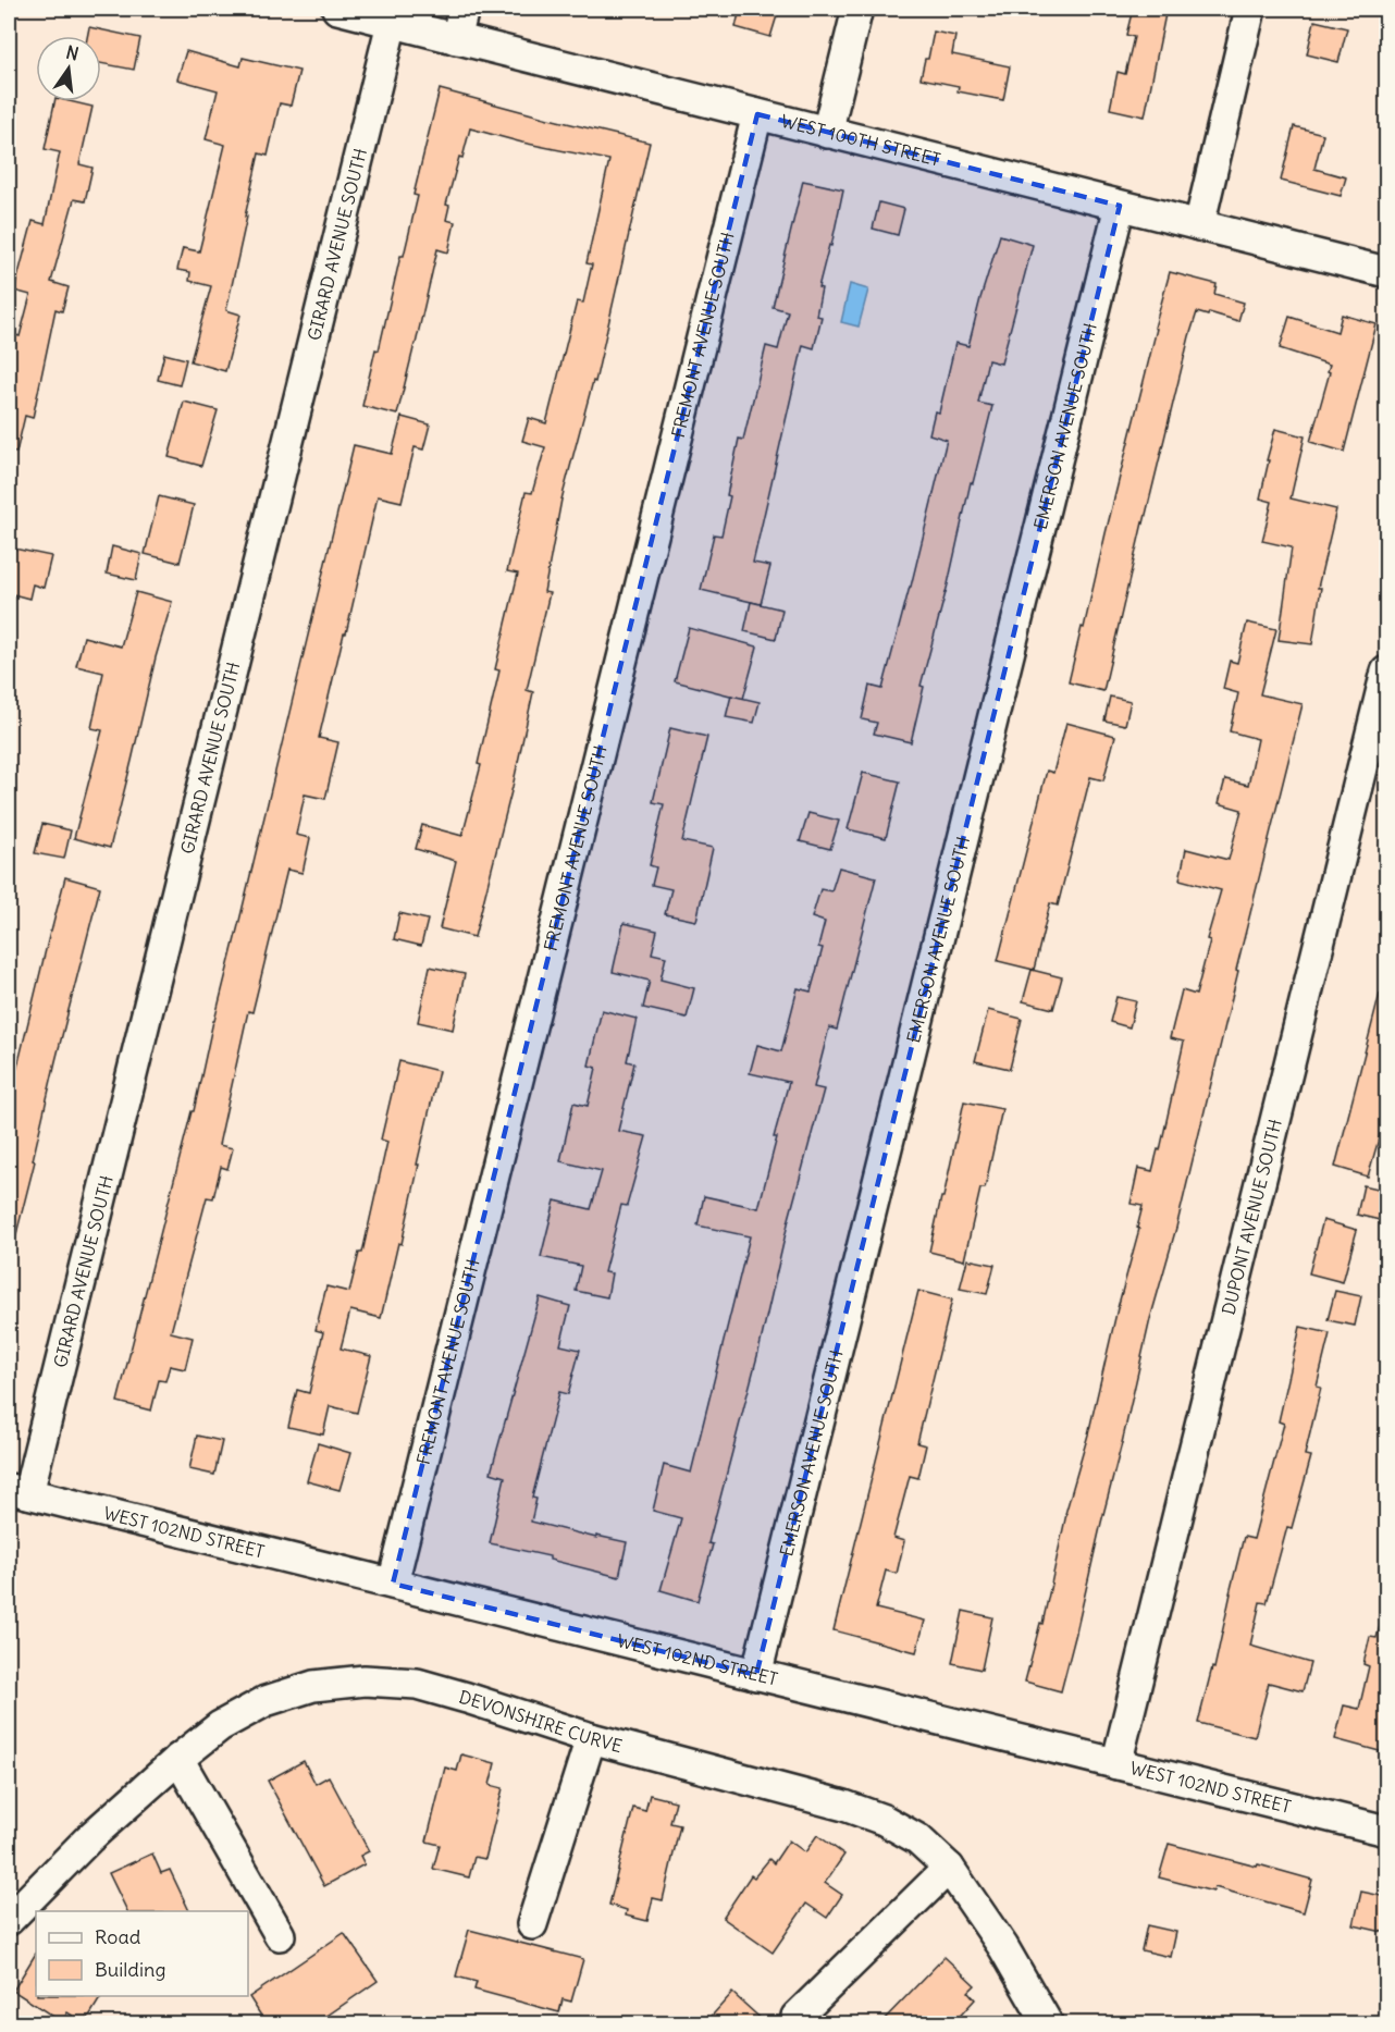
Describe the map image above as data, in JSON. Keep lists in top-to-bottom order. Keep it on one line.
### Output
{"streets":{"street":["WEST 100TH STREET","GIRARD AVENUE SOUTH","FREMONT AVENUE SOUTH","EMERSON AVENUE SOUTH","DUPONT AVENUE SOUTH","WEST 102ND STREET","DEVONSHIRE CURVE"]},"crossings":[["WEST 100TH STREET","GIRARD AVENUE SOUTH"],["WEST 100TH STREET","FREMONT AVENUE SOUTH"],["WEST 100TH STREET","EMERSON AVENUE SOUTH"],["GIRARD AVENUE SOUTH","WEST 102ND STREET"],["FREMONT AVENUE SOUTH","WEST 102ND STREET"],["EMERSON AVENUE SOUTH","WEST 102ND STREET"],["DUPONT AVENUE SOUTH","WEST 102ND STREET"]],"legend":["Road","Building"],"north":"top"}
